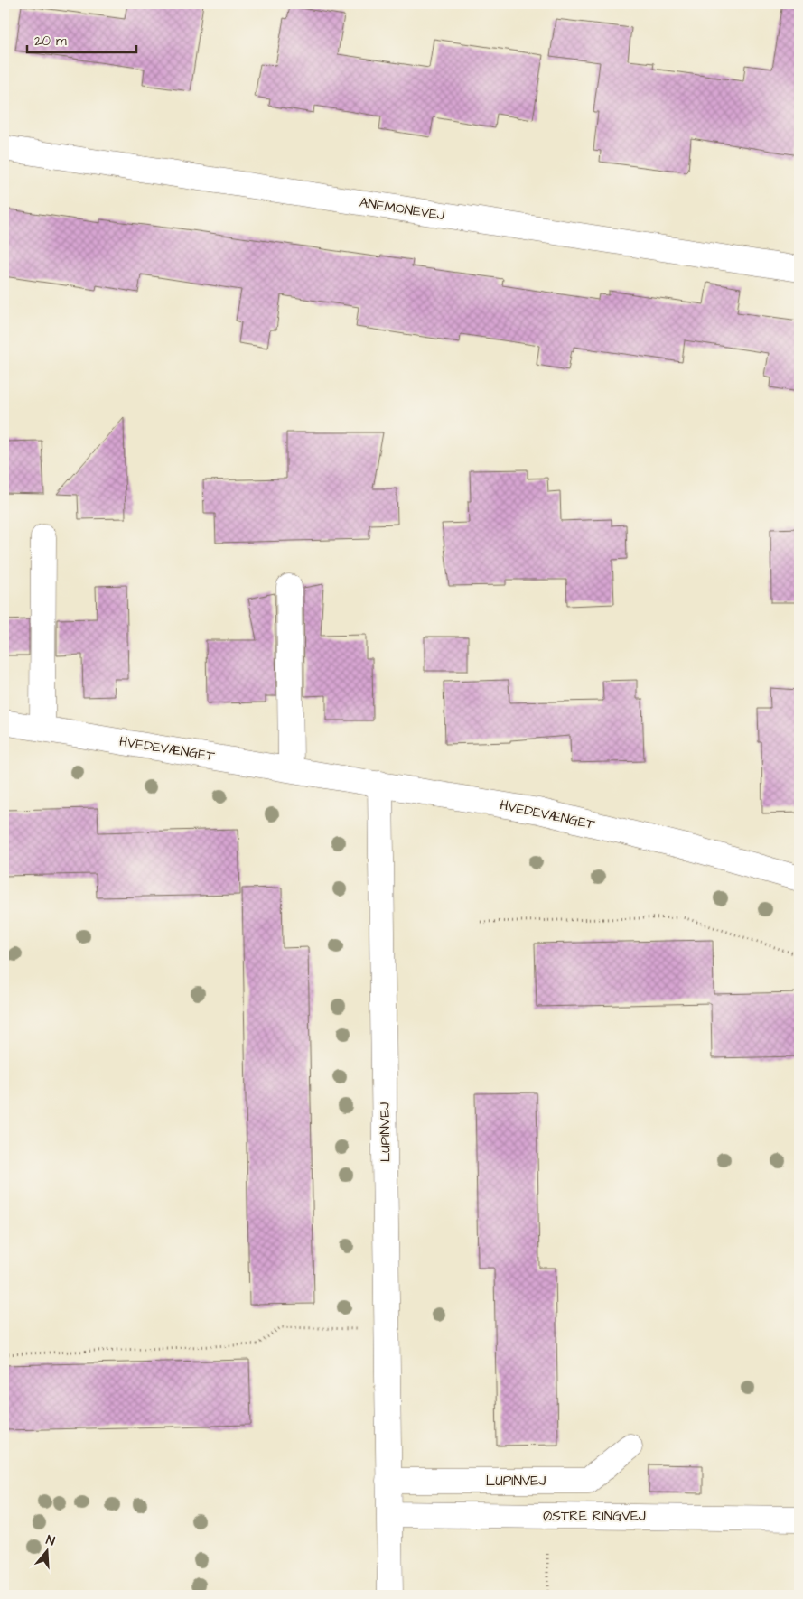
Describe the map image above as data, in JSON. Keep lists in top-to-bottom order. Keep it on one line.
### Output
{"streets":{"street":["ANEMONEVEJ","HVEDEVÆNGET","LUPINVEJ","ØSTRE RINGVEJ"]},"crossings":[["HVEDEVÆNGET","LUPINVEJ"],["LUPINVEJ","ØSTRE RINGVEJ"]],"scale_bar":"20 m","north":"top"}
